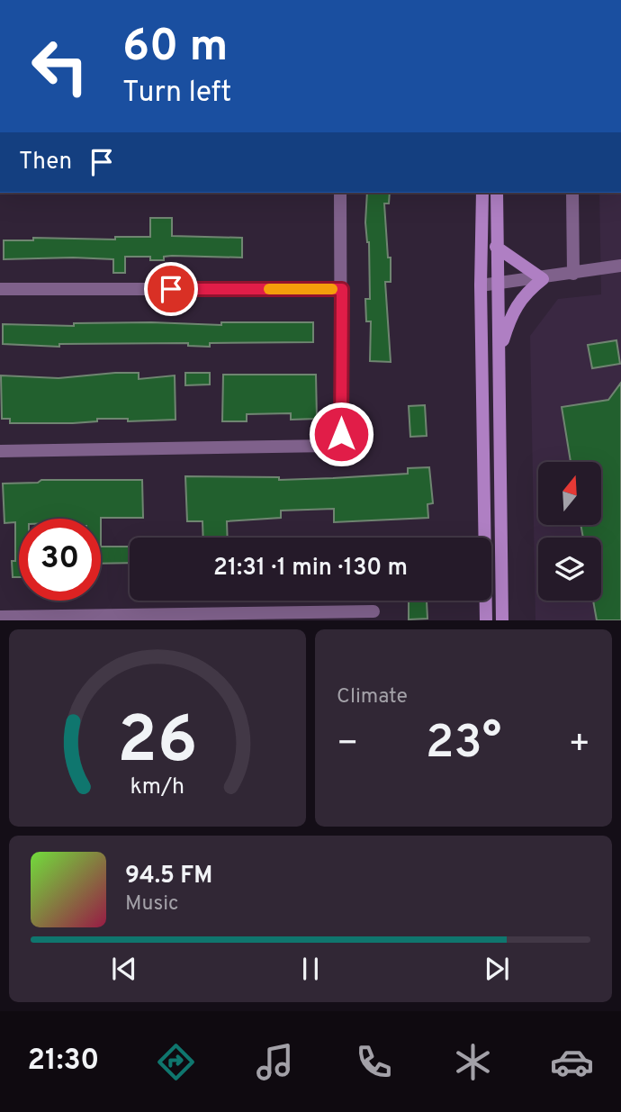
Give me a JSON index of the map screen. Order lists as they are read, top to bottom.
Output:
{
  "north": "top",
  "page": {
    "turn": ["60 m", "Turn left"],
    "then": "Then",
    "limit": "30",
    "trip": "21:31 · 1 min · 130 m",
    "tile": "Climate",
    "heat": ["−", "23°", "+"],
    "song": ["94.5 FM", "Music"],
    "tabs": "21:30",
    "gauge": ["26", "km/h"]
  }
}
